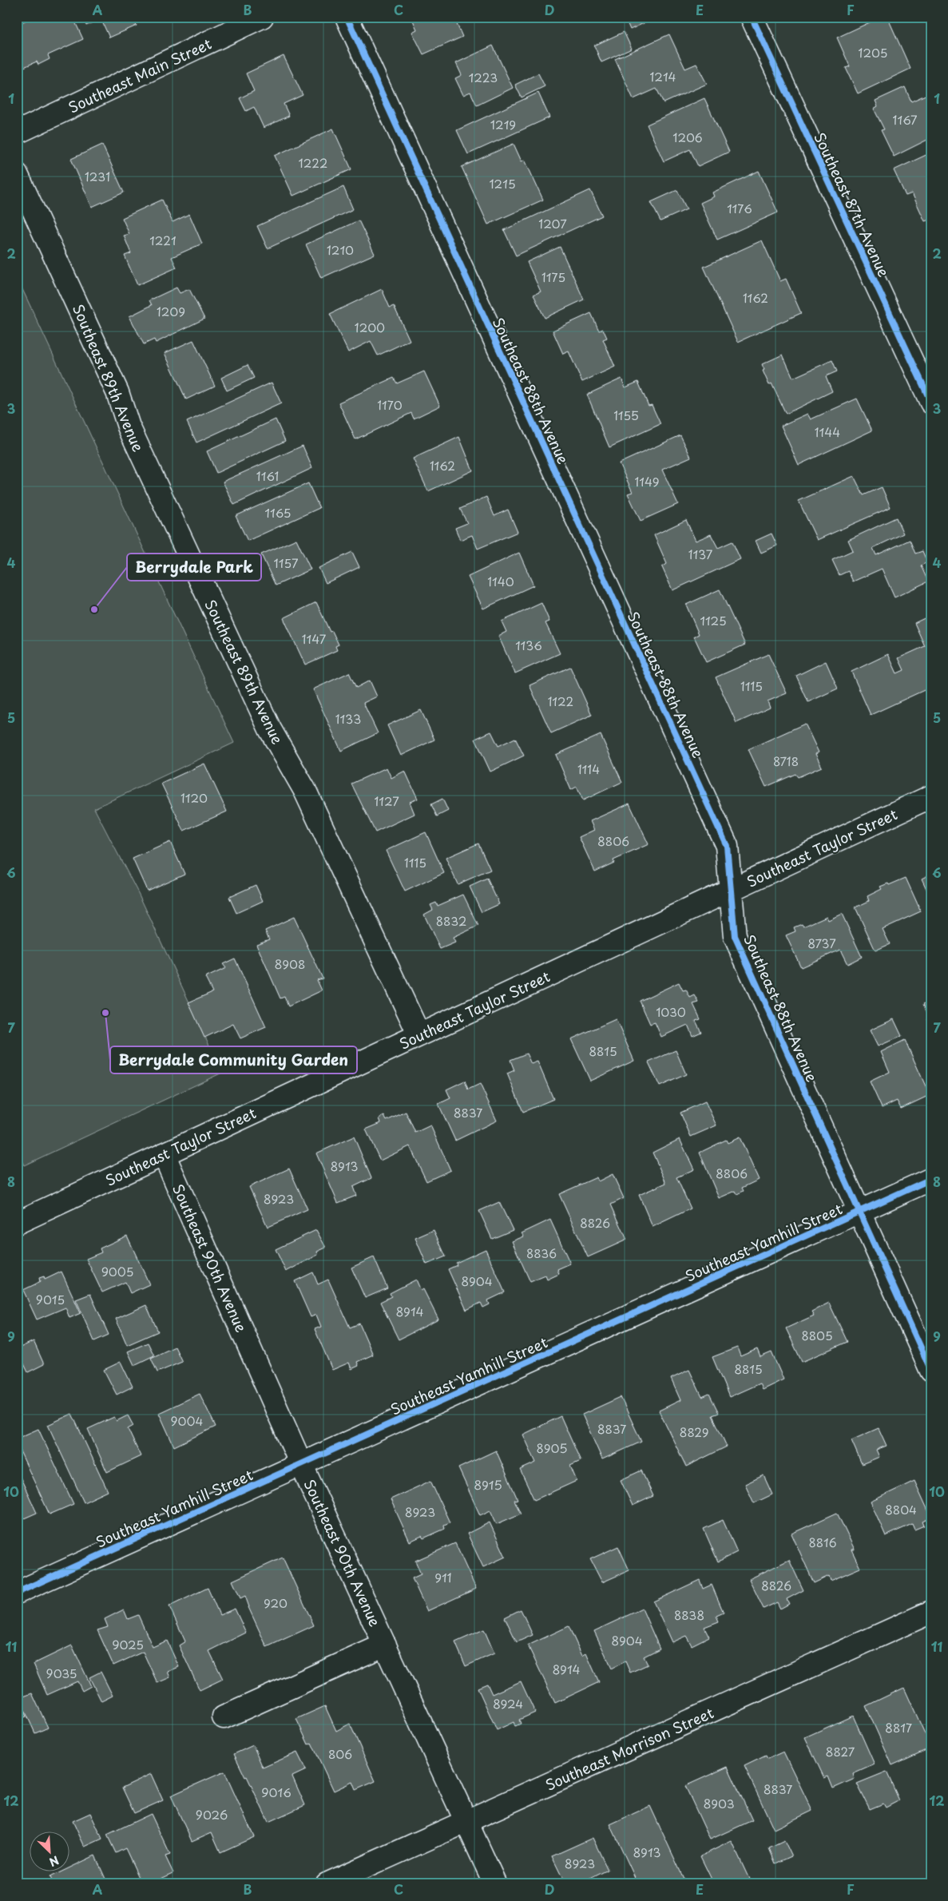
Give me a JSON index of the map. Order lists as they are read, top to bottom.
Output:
{
  "streets": {
    "street": [
      "Southeast Main Street",
      "Southeast 87th Avenue",
      "Southeast 89th Avenue",
      "Southeast 88th Avenue",
      "Southeast Taylor Street",
      "Southeast Yamhill Street",
      "Southeast 90th Avenue",
      "Southeast Morrison Street"
    ]
  },
  "crossings": [
    ["Southeast 89th Avenue", "Southeast Taylor Street"],
    ["Southeast 88th Avenue", "Southeast Taylor Street"],
    ["Southeast 88th Avenue", "Southeast Yamhill Street"],
    ["Southeast Taylor Street", "Southeast 90th Avenue"],
    ["Southeast Yamhill Street", "Southeast 90th Avenue"],
    ["Southeast 90th Avenue", "Southeast Morrison Street"]
  ],
  "places": ["Berrydale Park", "Berrydale Community Garden"],
  "house_numbers": [
    "1205",
    "1214",
    "1223",
    "1167",
    "1219",
    "1206",
    "1222",
    "1231",
    "1215",
    "1176",
    "1207",
    "1221",
    "1210",
    "1175",
    "1162",
    "1209",
    "1200",
    "1170",
    "1155",
    "1144",
    "1162",
    "1161",
    "1149",
    "1165",
    "1137",
    "1157",
    "1140",
    "1125",
    "1147",
    "1136",
    "1115",
    "1122",
    "1133",
    "8718",
    "1114",
    "1120",
    "1127",
    "8806",
    "1115",
    "8832",
    "8737",
    "8908",
    "1030",
    "8815",
    "8837",
    "8913",
    "8806",
    "8923",
    "8826",
    "8836",
    "9005",
    "8904",
    "9015",
    "8914",
    "8805",
    "8815",
    "9004",
    "8837",
    "8829",
    "8905",
    "8915",
    "8804",
    "8923",
    "8816",
    "911",
    "8826",
    "920",
    "8838",
    "8904",
    "9025",
    "8914",
    "9035",
    "8924",
    "8817",
    "8827",
    "806",
    "8837",
    "9016",
    "8903",
    "9026",
    "8913",
    "8923"
  ],
  "north": "bottom right",
  "grid": {
    "columns": [
      "A",
      "B",
      "C",
      "D",
      "E",
      "F"
    ],
    "rows": [
      "1",
      "2",
      "3",
      "4",
      "5",
      "6",
      "7",
      "8",
      "9",
      "10",
      "11",
      "12"
    ]
  }
}
